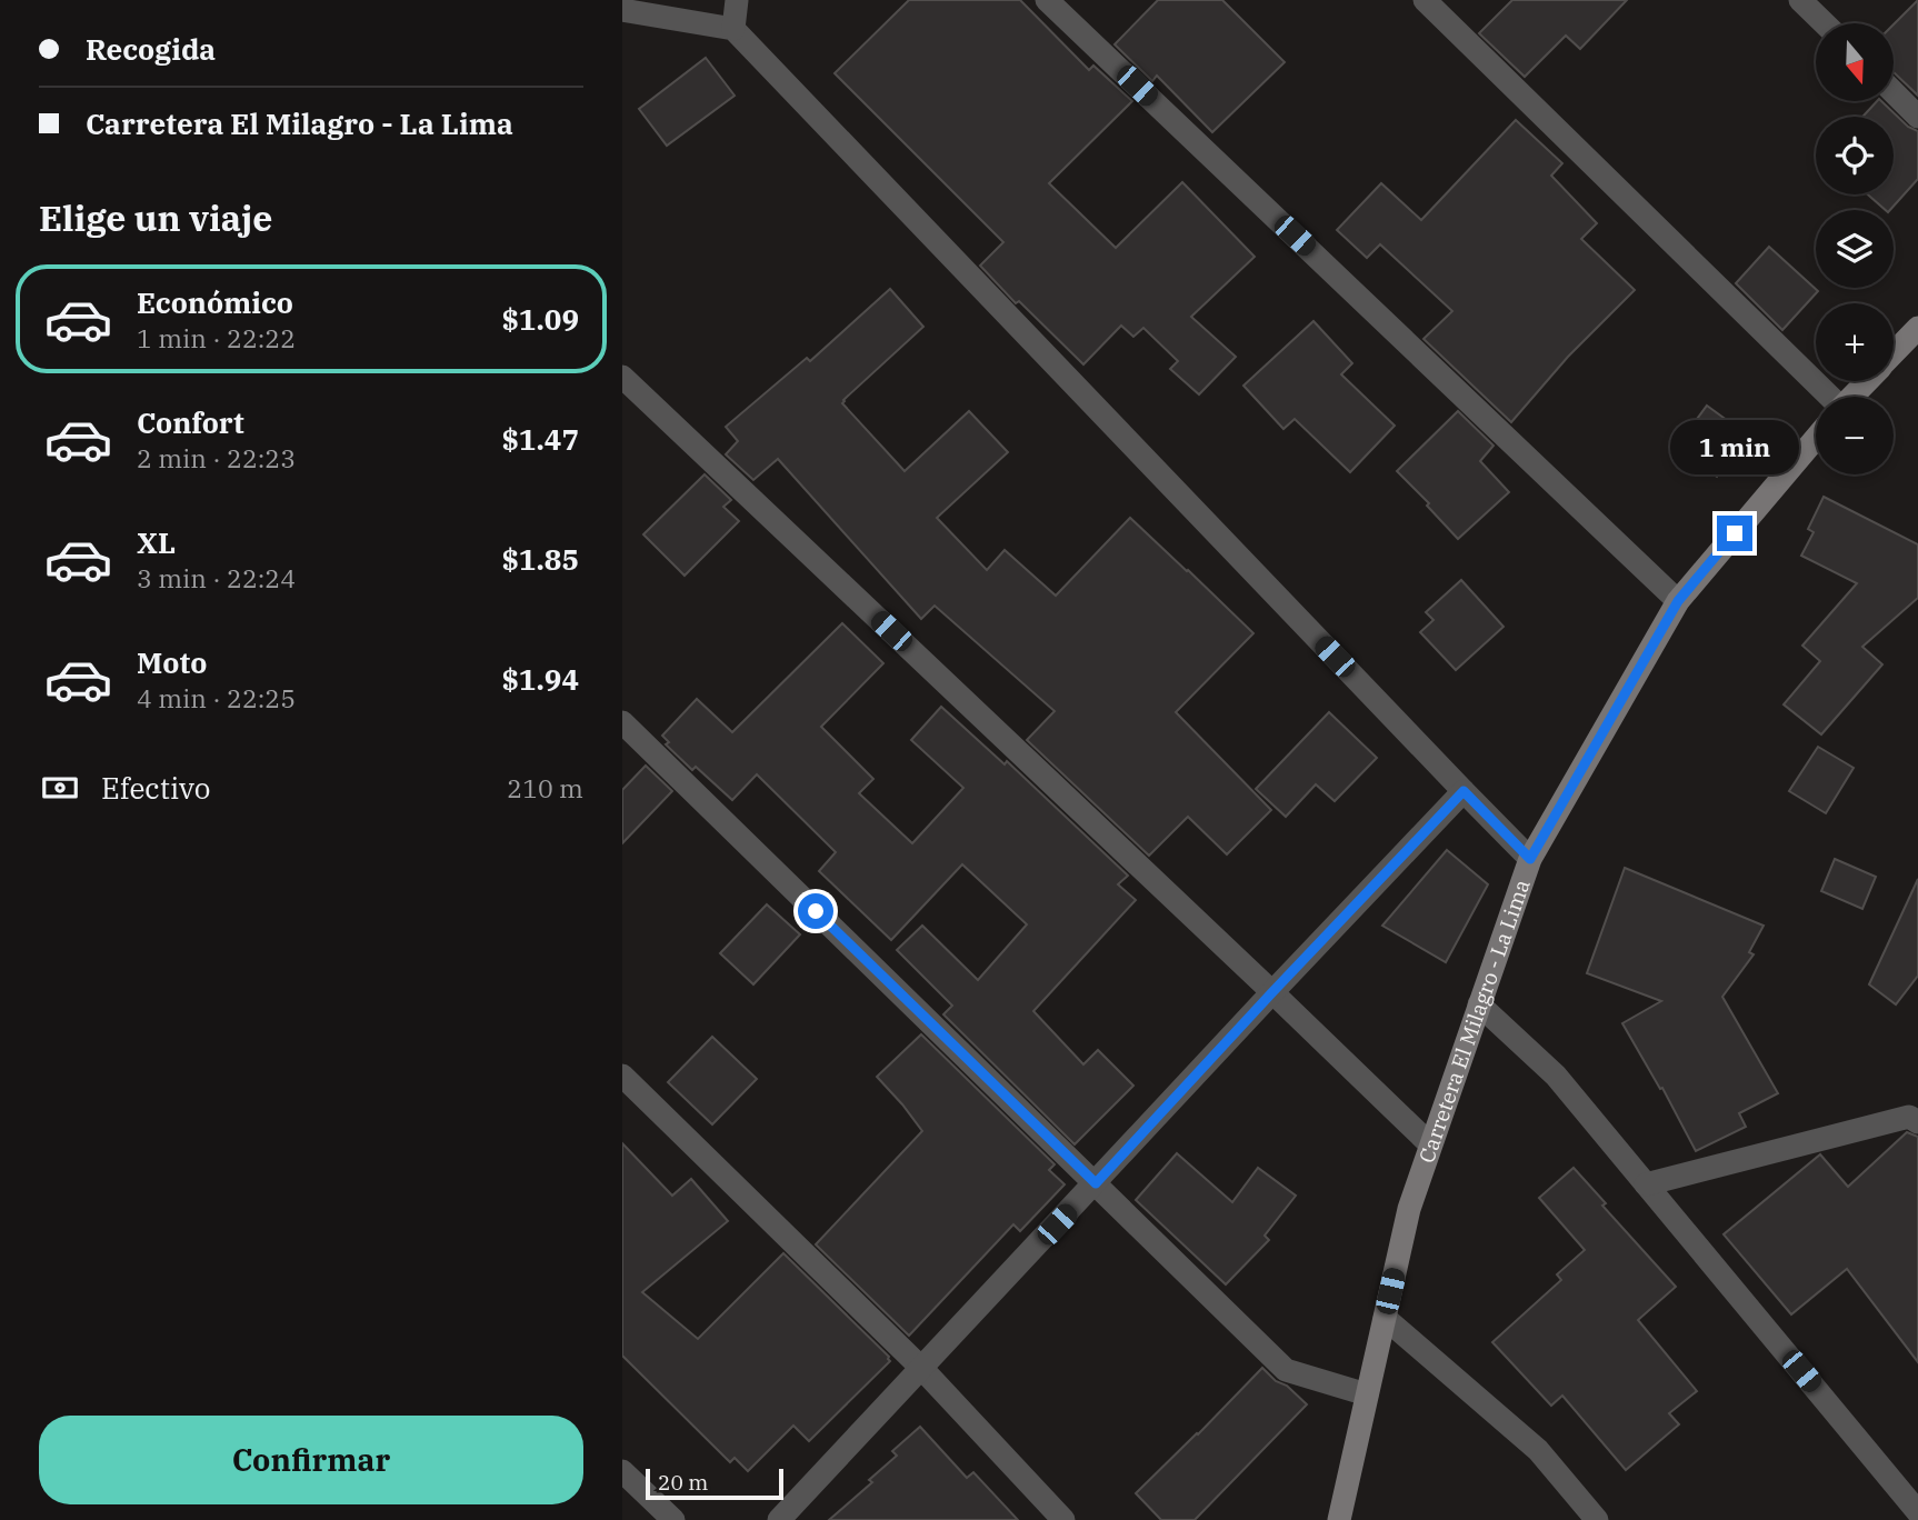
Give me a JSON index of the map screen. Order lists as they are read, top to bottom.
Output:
{
  "streets": {
    "main road": ["Carretera El Milagro - La Lima"]
  },
  "scale_bar": "20 m",
  "north": "bottom",
  "page": {
    "banner": ["Recogida", "Carretera El Milagro - La Lima"],
    "map_buttons": ["+", "−"],
    "heading": "Elige un viaje",
    "list": [
      {
        "name": "Económico",
        "note": "1 min · 22:22",
        "value": "$1.09"
      },
      {
        "name": "Confort",
        "note": "2 min · 22:23",
        "value": "$1.47"
      },
      {
        "name": "XL",
        "note": "3 min · 22:24",
        "value": "$1.85"
      },
      {
        "name": "Moto",
        "note": "4 min · 22:25",
        "value": "$1.94"
      }
    ],
    "bubble": "1 min",
    "pay": ["Efectivo", "210 m"],
    "buttons": "Confirmar",
    "scale": "20 m"
  }
}
